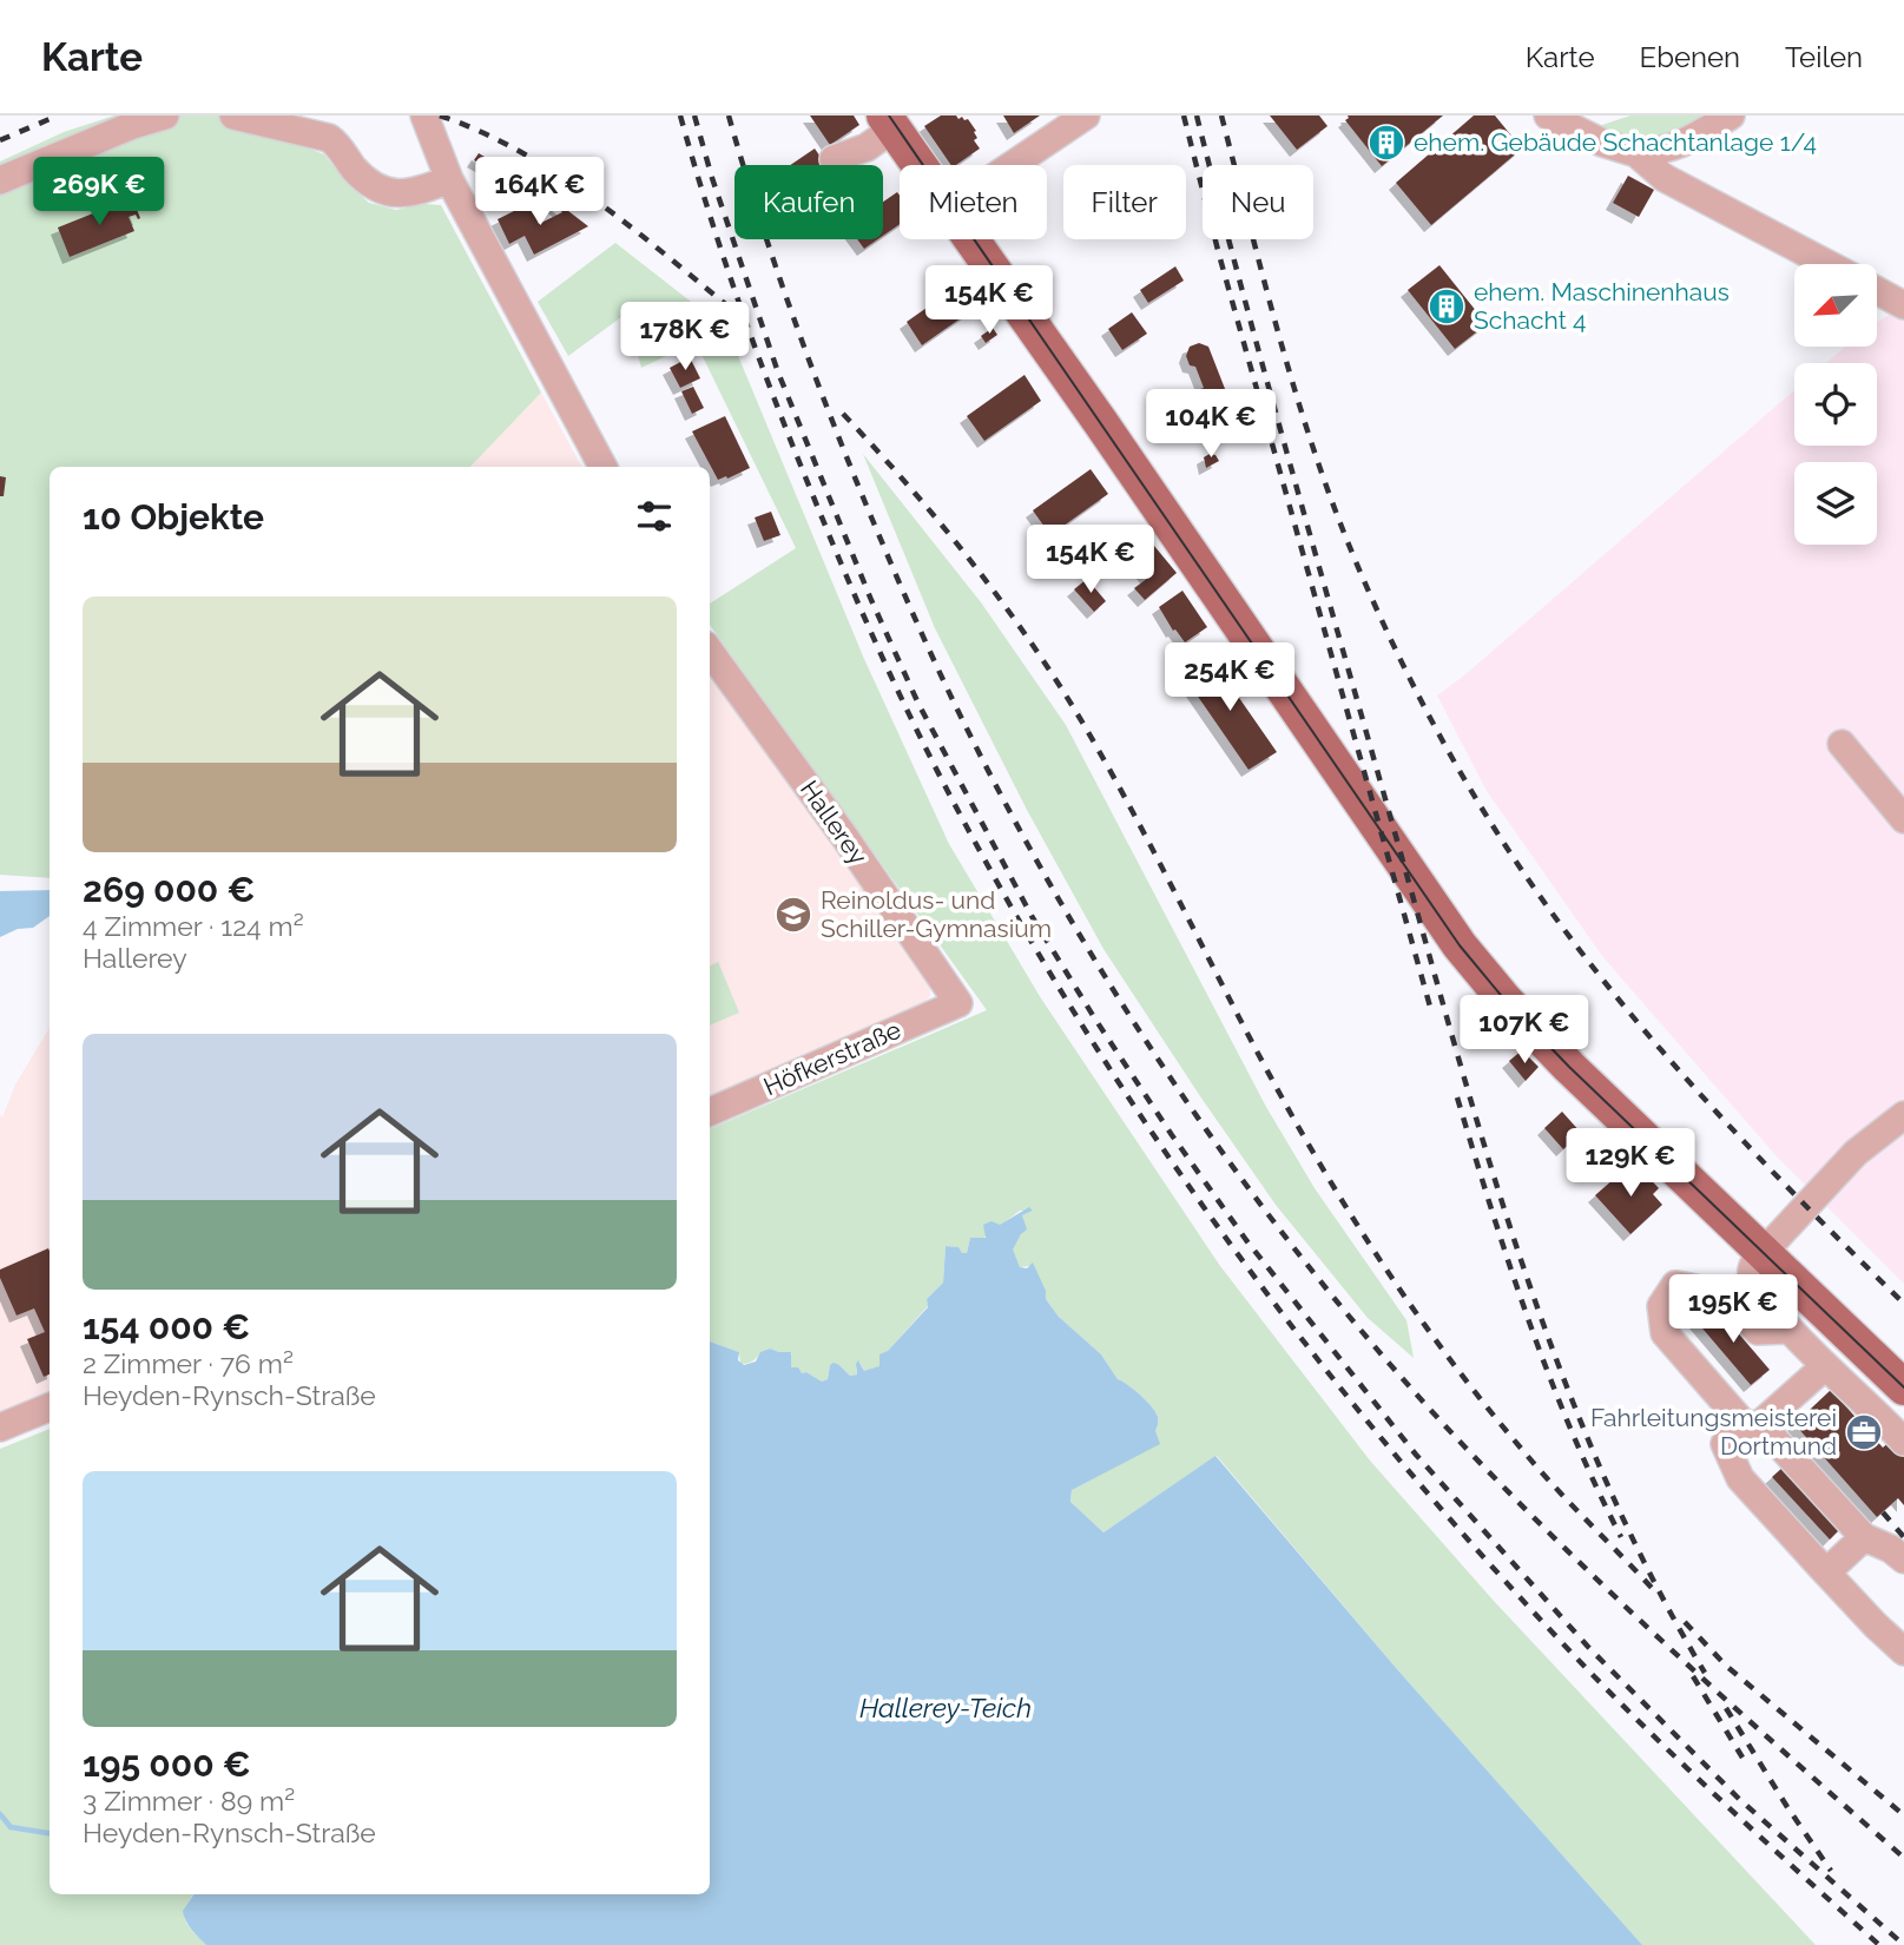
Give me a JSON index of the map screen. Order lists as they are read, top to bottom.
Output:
{
  "streets": {
    "street": ["Hallerey", "Höfkerstraße"]
  },
  "crossings": [
    ["Hallerey", "Höfkerstraße"]
  ],
  "water": ["Hallerey-Teich"],
  "places": {
    "building": ["ehem. Gebäude Schachtanlage 1/4", "ehem. Maschinenhaus Schacht 4"],
    "school or university": ["Reinoldus- und Schiller-Gymnasium"],
    "office": ["Fahrleitungsmeisterei Dortmund"]
  },
  "north": "bottom left",
  "page": {
    "header": "Karte",
    "nav": ["Karte", "Ebenen", "Teilen"],
    "price": [
      "269K €",
      "164K €",
      "154K €",
      "178K €",
      "104K €",
      "154K €",
      "254K €",
      "107K €",
      "129K €",
      "195K €"
    ],
    "chip": [
      "Kaufen",
      "Mieten",
      "Filter",
      "Neu"
    ],
    "heading": "10 Objekte",
    "list": [
      {
        "name": "269 000 €",
        "note": "4 Zimmer · 124 m² · Hallerey"
      },
      {
        "name": "154 000 €",
        "note": "2 Zimmer · 76 m² · Heyden-Rynsch-Straße"
      },
      {
        "name": "195 000 €",
        "note": "3 Zimmer · 89 m² · Heyden-Rynsch-Straße"
      }
    ]
  }
}
